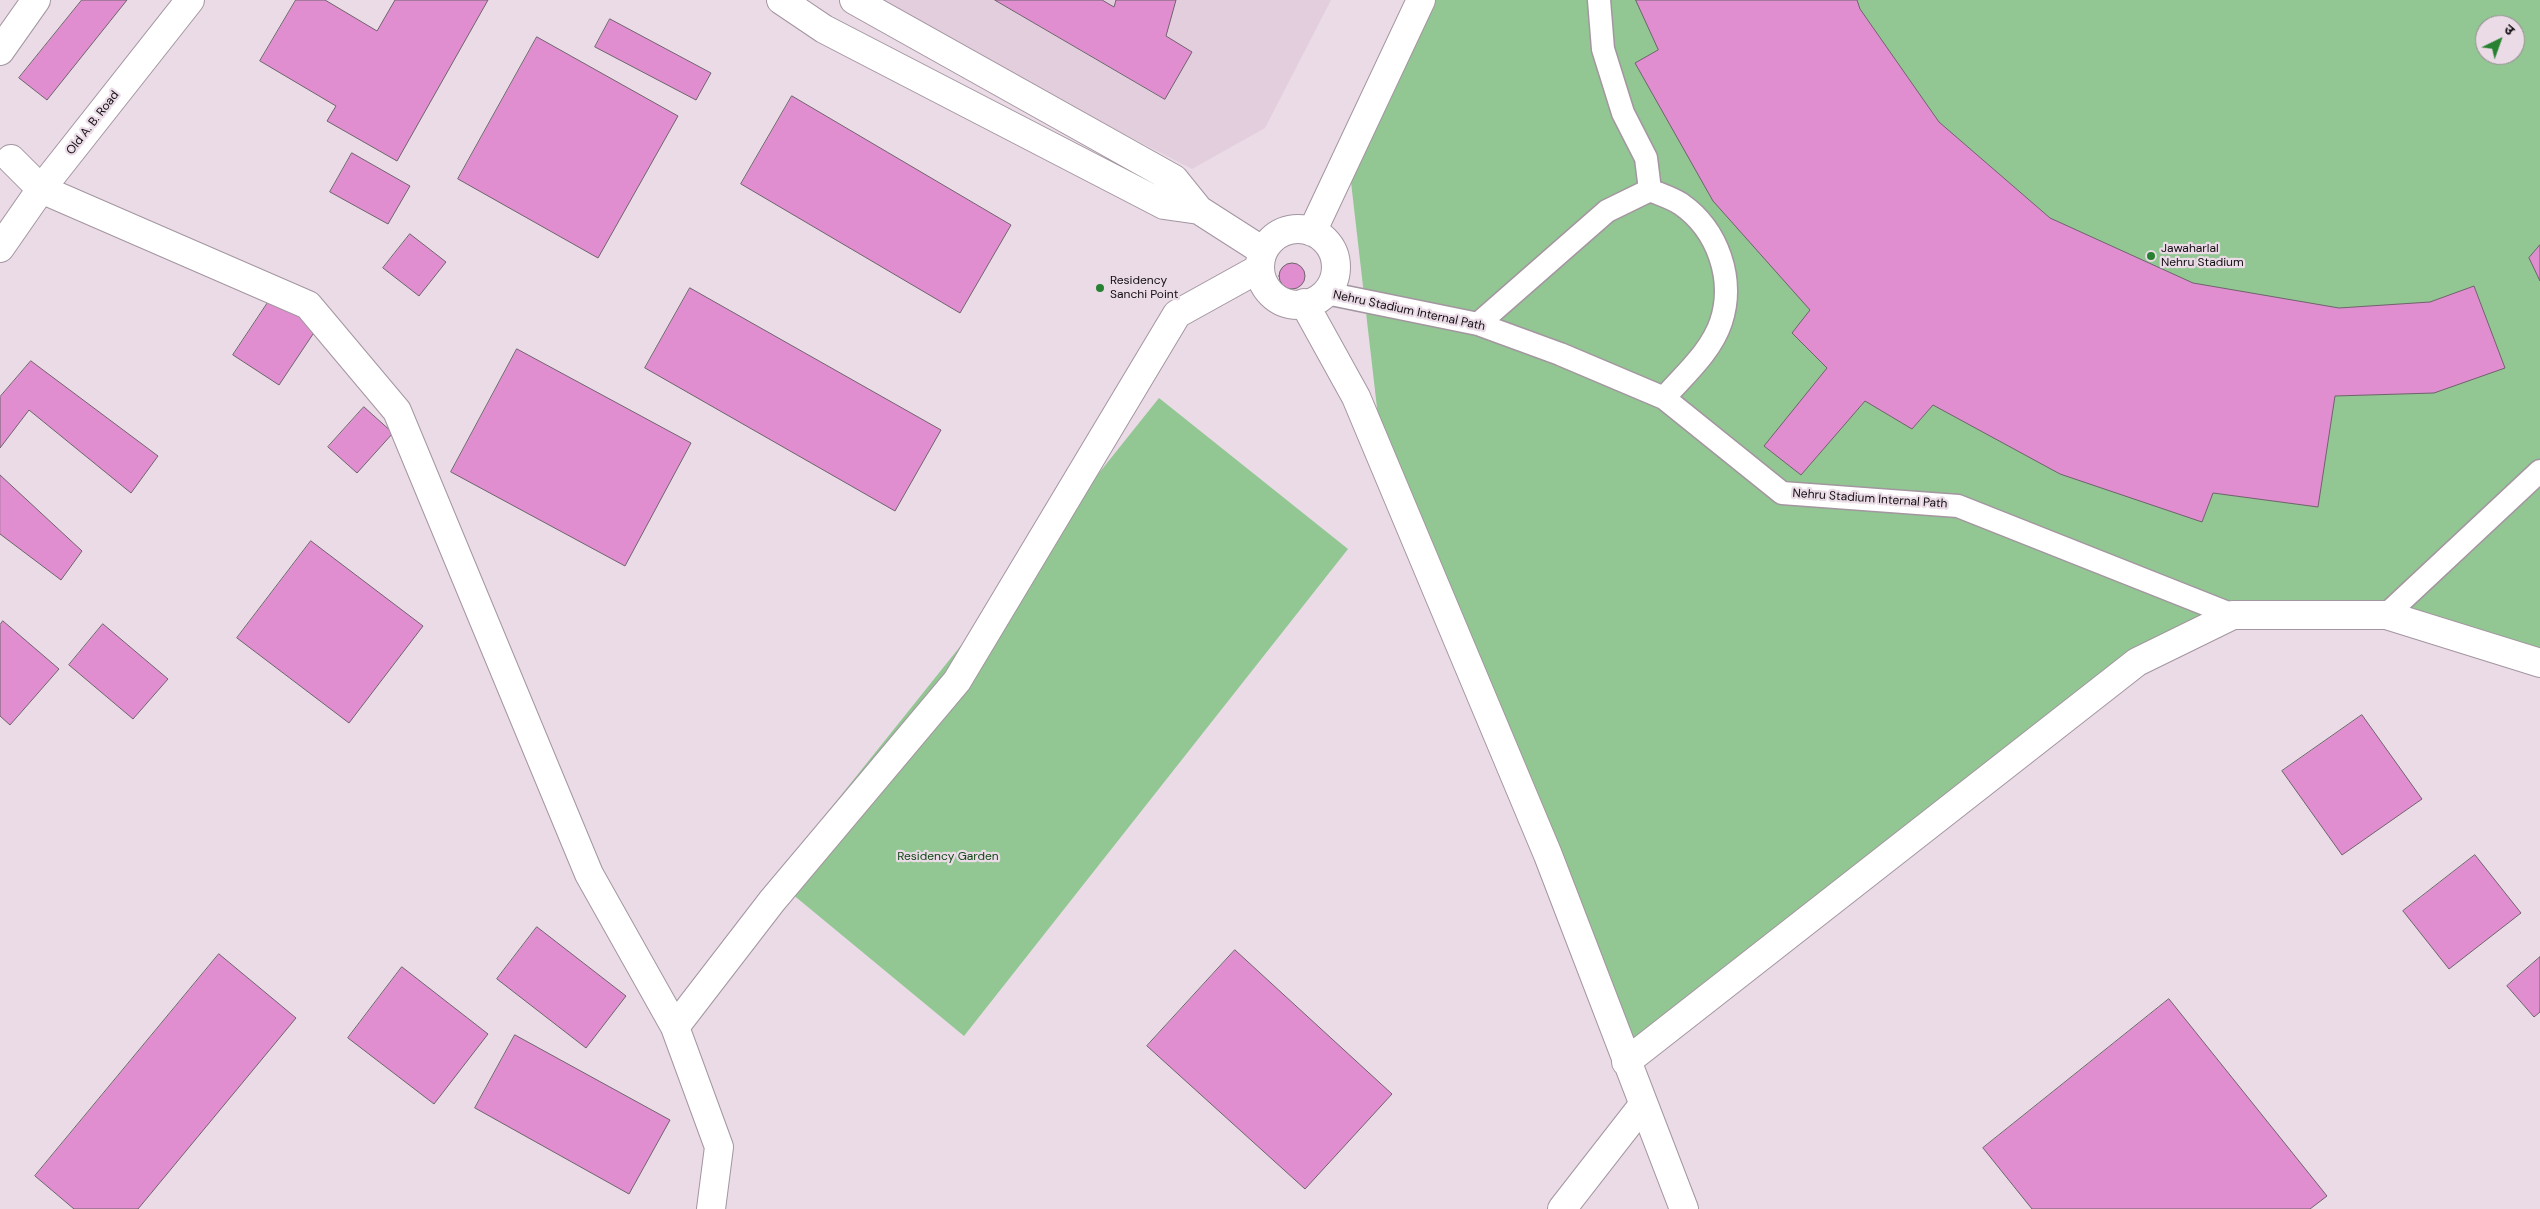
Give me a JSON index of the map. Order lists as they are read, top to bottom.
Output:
{
  "streets": {
    "street": ["Old A. B. Road"],
    "lane": ["Nehru Stadium Internal Path"]
  },
  "parks": ["Residency Garden"],
  "places": ["Jawaharlal Nehru Stadium", "Residency Sanchi Point"],
  "north": "top right"
}
